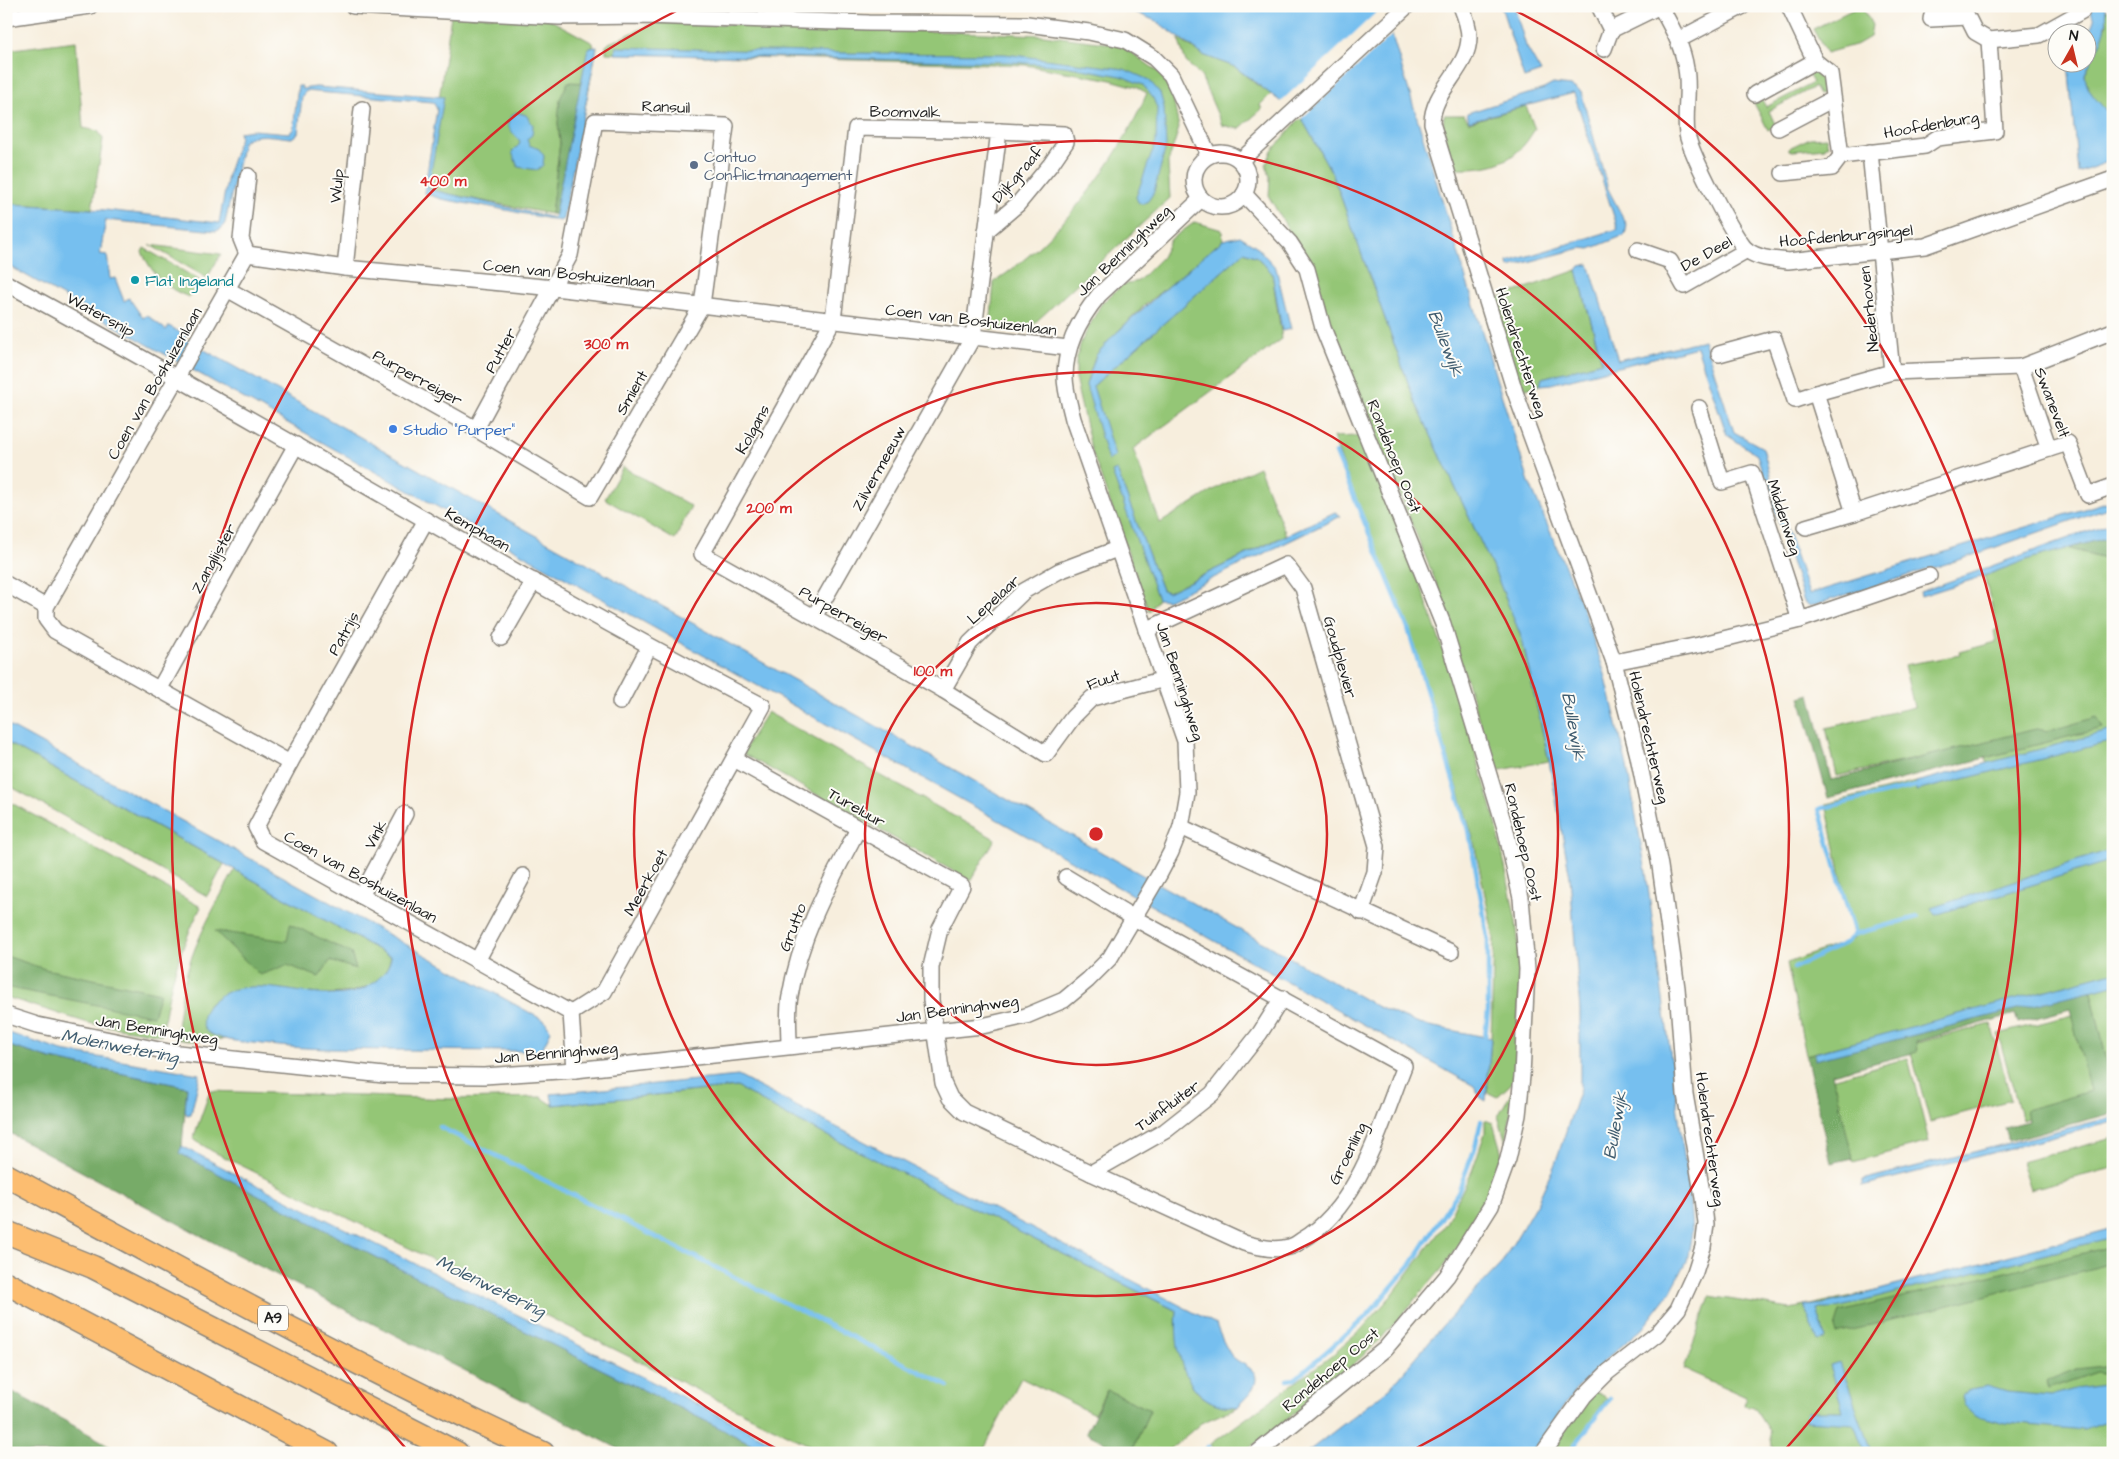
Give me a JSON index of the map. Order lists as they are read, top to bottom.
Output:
{
  "streets": {
    "highway": ["A9"],
    "street": [
      "Ransuil",
      "Boomvalk",
      "Hoofdenburg",
      "Dijkgraaf",
      "Wulp",
      "Hoofdenburgsingel",
      "Jan Benninghweg",
      "De Deel",
      "Coen van Boshuizenlaan",
      "Nederhoven",
      "Watersnip",
      "Putter",
      "Holendrechterweg",
      "Purperreiger",
      "Smient",
      "Swanevelt",
      "Kolgans",
      "Rondehoep Oost",
      "Zilvermeeuw",
      "Middenweg",
      "Kemphaan",
      "Zanglijster",
      "Lepelaar",
      "Patrijs",
      "Goudplevier",
      "Fuut",
      "Tureluur",
      "Vink",
      "Meerkoet",
      "Grutto",
      "Tuinfluiter",
      "Groenling"
    ]
  },
  "crossings": [
    ["Ransuil", "Coen van Boshuizenlaan"],
    ["Ransuil", "Putter"],
    ["Ransuil", "Smient"],
    ["Boomvalk", "Dijkgraaf"],
    ["Boomvalk", "Coen van Boshuizenlaan"],
    ["Boomvalk", "Kolgans"],
    ["Hoofdenburg", "Nederhoven"],
    ["Wulp", "Coen van Boshuizenlaan"],
    ["Hoofdenburgsingel", "De Deel"],
    ["Hoofdenburgsingel", "Nederhoven"],
    ["Jan Benninghweg", "Coen van Boshuizenlaan"],
    ["Jan Benninghweg", "Rondehoep Oost"],
    ["Jan Benninghweg", "Lepelaar"],
    ["Jan Benninghweg", "Goudplevier"],
    ["Jan Benninghweg", "Fuut"],
    ["Jan Benninghweg", "Grutto"],
    ["Jan Benninghweg", "Groenling"],
    ["Coen van Boshuizenlaan", "Watersnip"],
    ["Coen van Boshuizenlaan", "Putter"],
    ["Coen van Boshuizenlaan", "Purperreiger"],
    ["Coen van Boshuizenlaan", "Smient"],
    ["Coen van Boshuizenlaan", "Kolgans"],
    ["Coen van Boshuizenlaan", "Zilvermeeuw"],
    ["Coen van Boshuizenlaan", "Kemphaan"],
    ["Coen van Boshuizenlaan", "Patrijs"],
    ["Coen van Boshuizenlaan", "Vink"],
    ["Coen van Boshuizenlaan", "Meerkoet"],
    ["Nederhoven", "Swanevelt"],
    ["Watersnip", "Kemphaan"],
    ["Putter", "Purperreiger"],
    ["Purperreiger", "Smient"],
    ["Purperreiger", "Kolgans"],
    ["Purperreiger", "Zilvermeeuw"],
    ["Purperreiger", "Lepelaar"],
    ["Purperreiger", "Fuut"],
    ["Kemphaan", "Zanglijster"],
    ["Kemphaan", "Patrijs"],
    ["Kemphaan", "Meerkoet"],
    ["Tureluur", "Meerkoet"],
    ["Tureluur", "Grutto"],
    ["Tureluur", "Groenling"],
    ["Tuinfluiter", "Groenling"]
  ],
  "water": ["Bullewijk", "Molenwetering"],
  "places": ["Contuo Conflictmanagement", "Flat Ingeland", "Studio \"Purper\""],
  "north": "top",
  "rings": [
    "400 m",
    "300 m",
    "200 m",
    "100 m"
  ]
}
